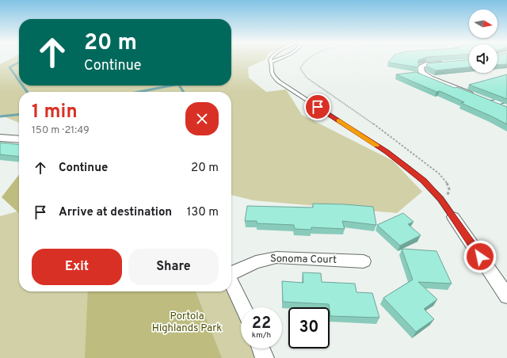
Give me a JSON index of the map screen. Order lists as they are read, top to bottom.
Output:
{
  "streets": {
    "street": ["Sonoma Court"]
  },
  "parks": ["Portola Highlands Park"],
  "north": "right",
  "page": {
    "turn": ["20 m", "Continue"],
    "heading": ["1 min", "150 m · 21:49"],
    "list": [
      {
        "name": "Continue",
        "value": "20 m"
      },
      {
        "name": "Arrive at destination",
        "value": "130 m"
      }
    ],
    "buttons": ["Exit", "Share"],
    "speed": "22 km/h",
    "limit": "30"
  }
}
